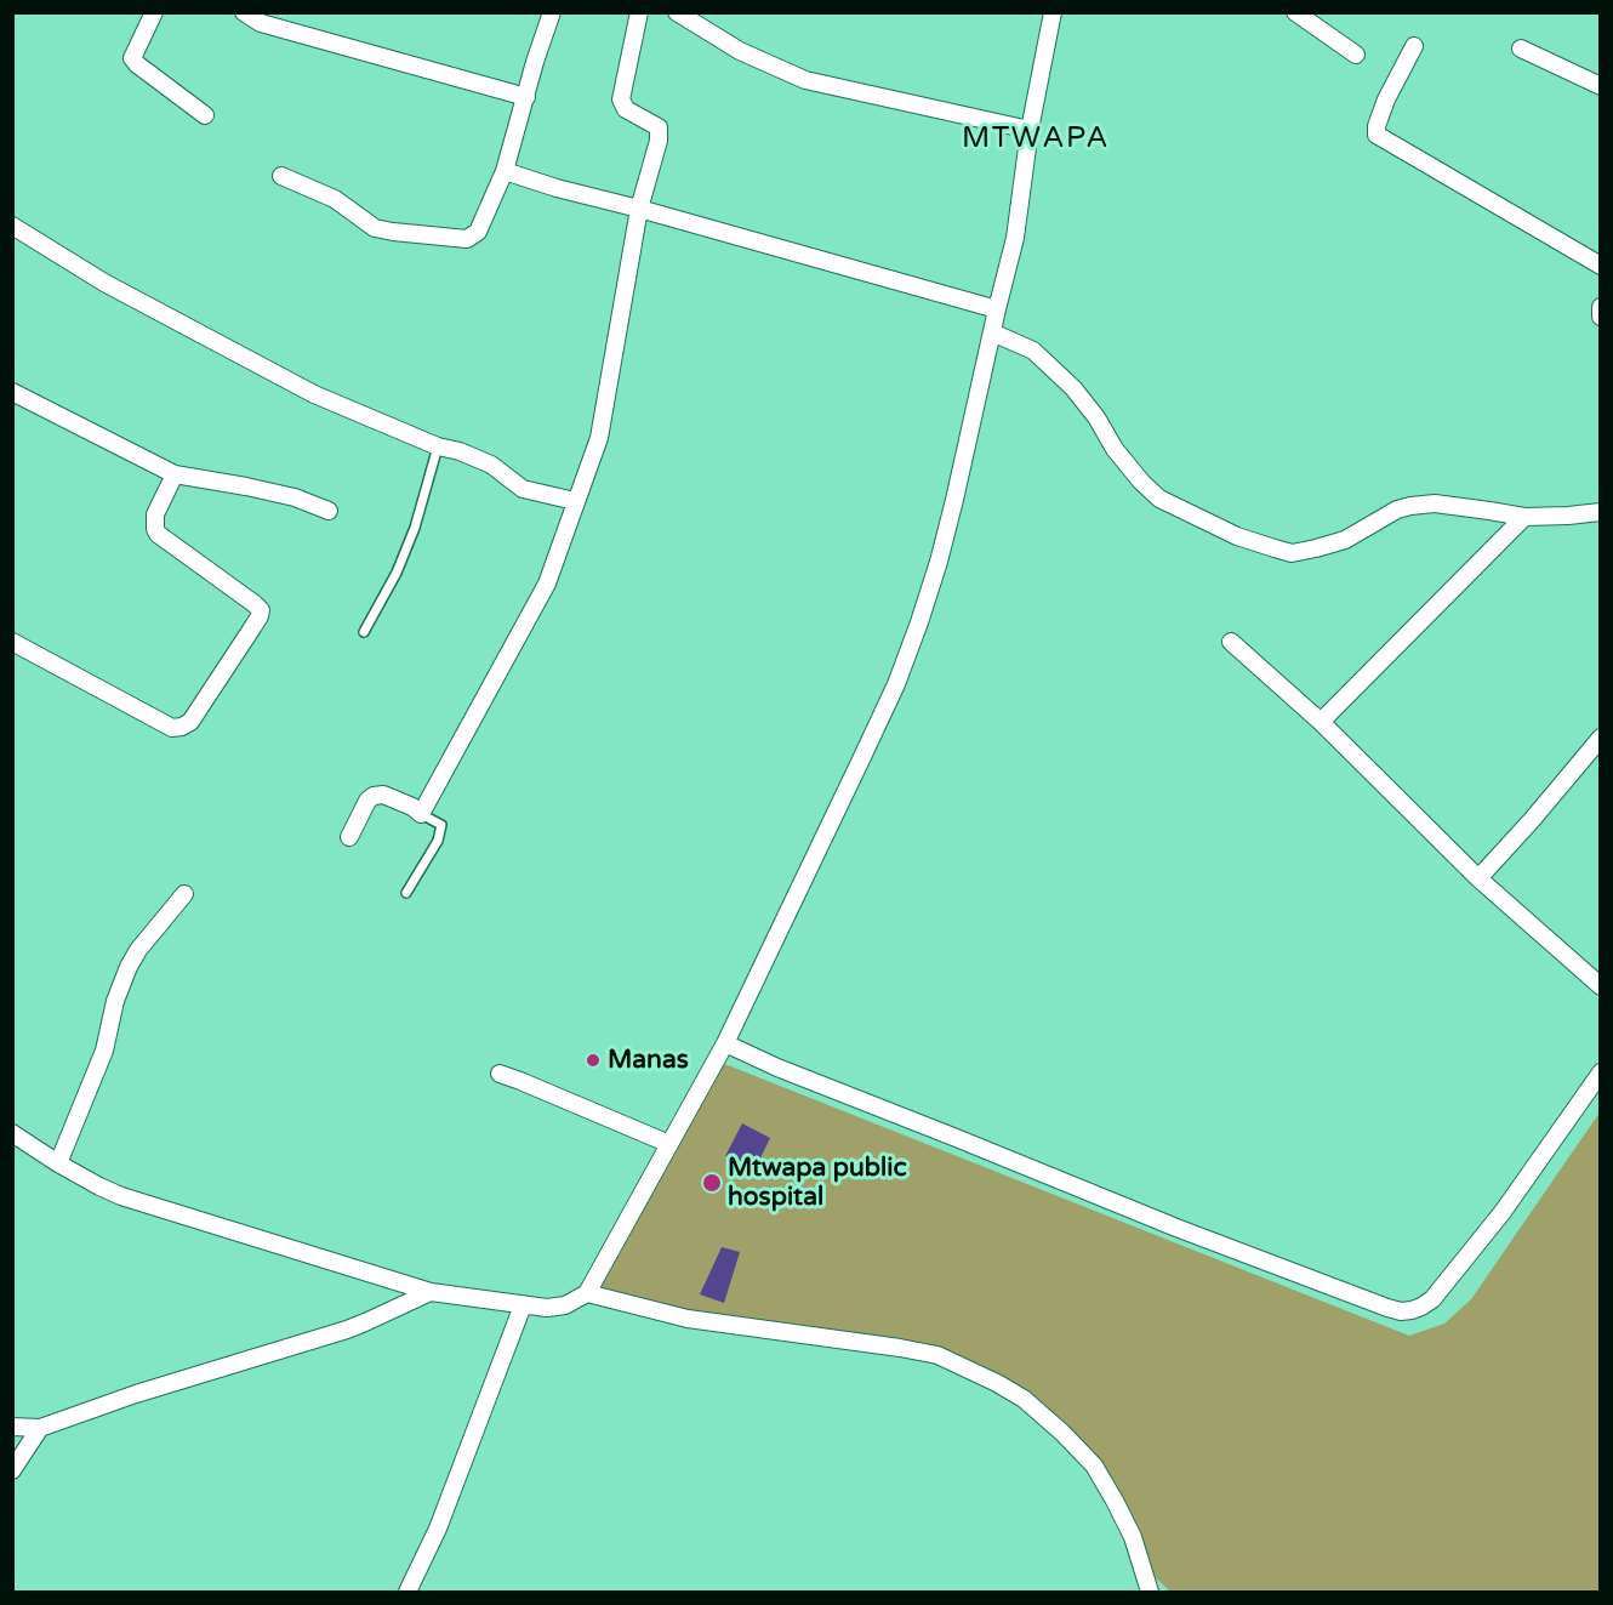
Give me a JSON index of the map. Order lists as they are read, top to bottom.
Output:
{
  "districts": ["MTWAPA"],
  "places": ["Manas", "Mtwapa public hospital"]
}
